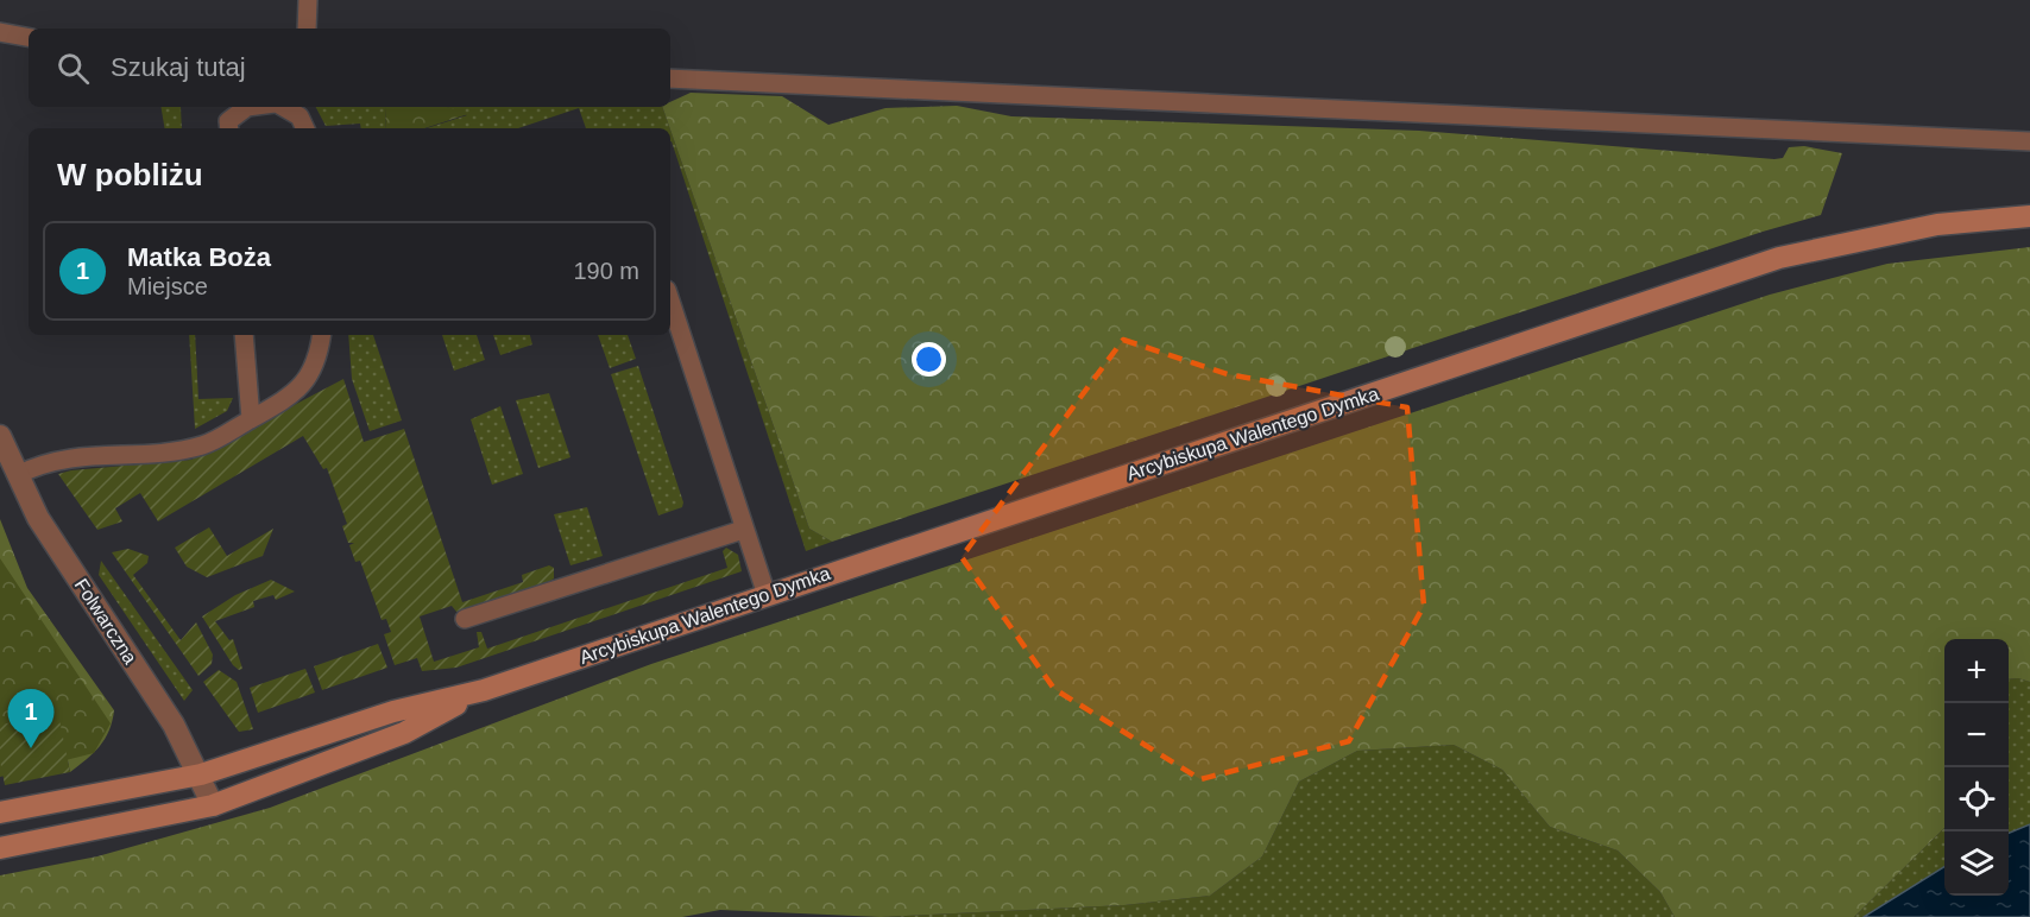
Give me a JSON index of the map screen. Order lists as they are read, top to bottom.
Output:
{
  "streets": {
    "street": ["Arcybiskupa Walentego Dymka", "Folwarczna"]
  },
  "crossings": [
    ["Arcybiskupa Walentego Dymka", "Folwarczna"]
  ],
  "page": {
    "search": "Szukaj tutaj",
    "heading": "W pobliżu",
    "list": [
      {
        "mark": "1",
        "name": "Matka Boża",
        "note": "Miejsce",
        "value": "190 m"
      }
    ],
    "map_buttons": ["+", "−"],
    "pins": "1"
  }
}
